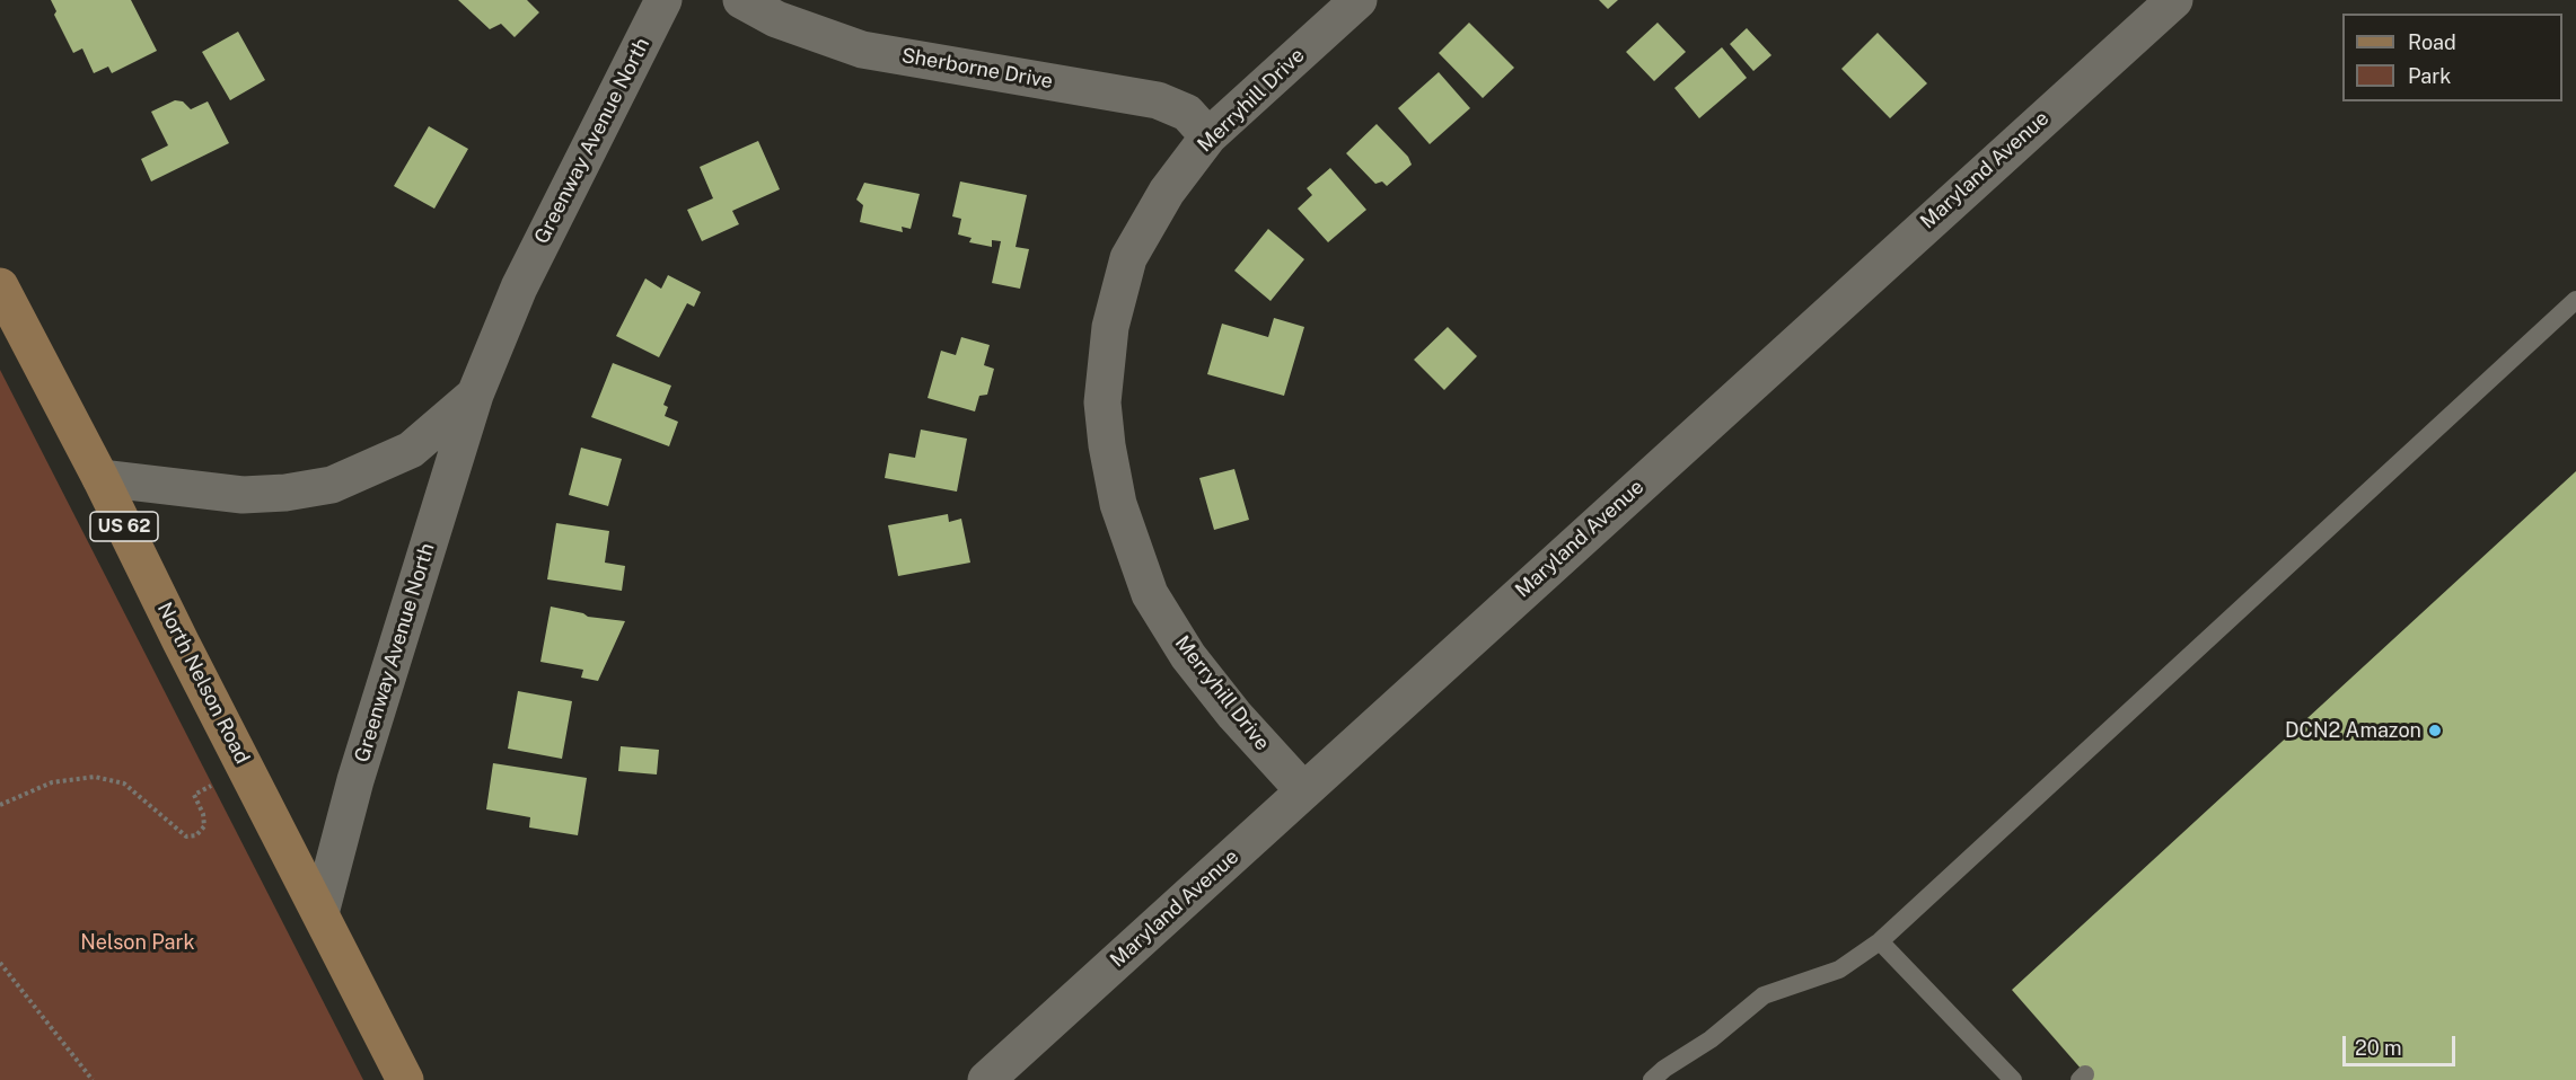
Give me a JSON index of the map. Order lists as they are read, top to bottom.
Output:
{
  "streets": {
    "main road": ["US 62", "North Nelson Road"],
    "street": [
      "Sherborne Drive",
      "Merryhill Drive",
      "Greenway Avenue North",
      "Maryland Avenue"
    ]
  },
  "crossings": [
    ["Sherborne Drive", "Merryhill Drive"],
    ["Merryhill Drive", "Maryland Avenue"],
    ["Greenway Avenue North", "North Nelson Road"]
  ],
  "parks": ["Nelson Park"],
  "places": ["DCN2 Amazon"],
  "legend": ["Road", "Park"],
  "scale_bar": "20 m"
}
